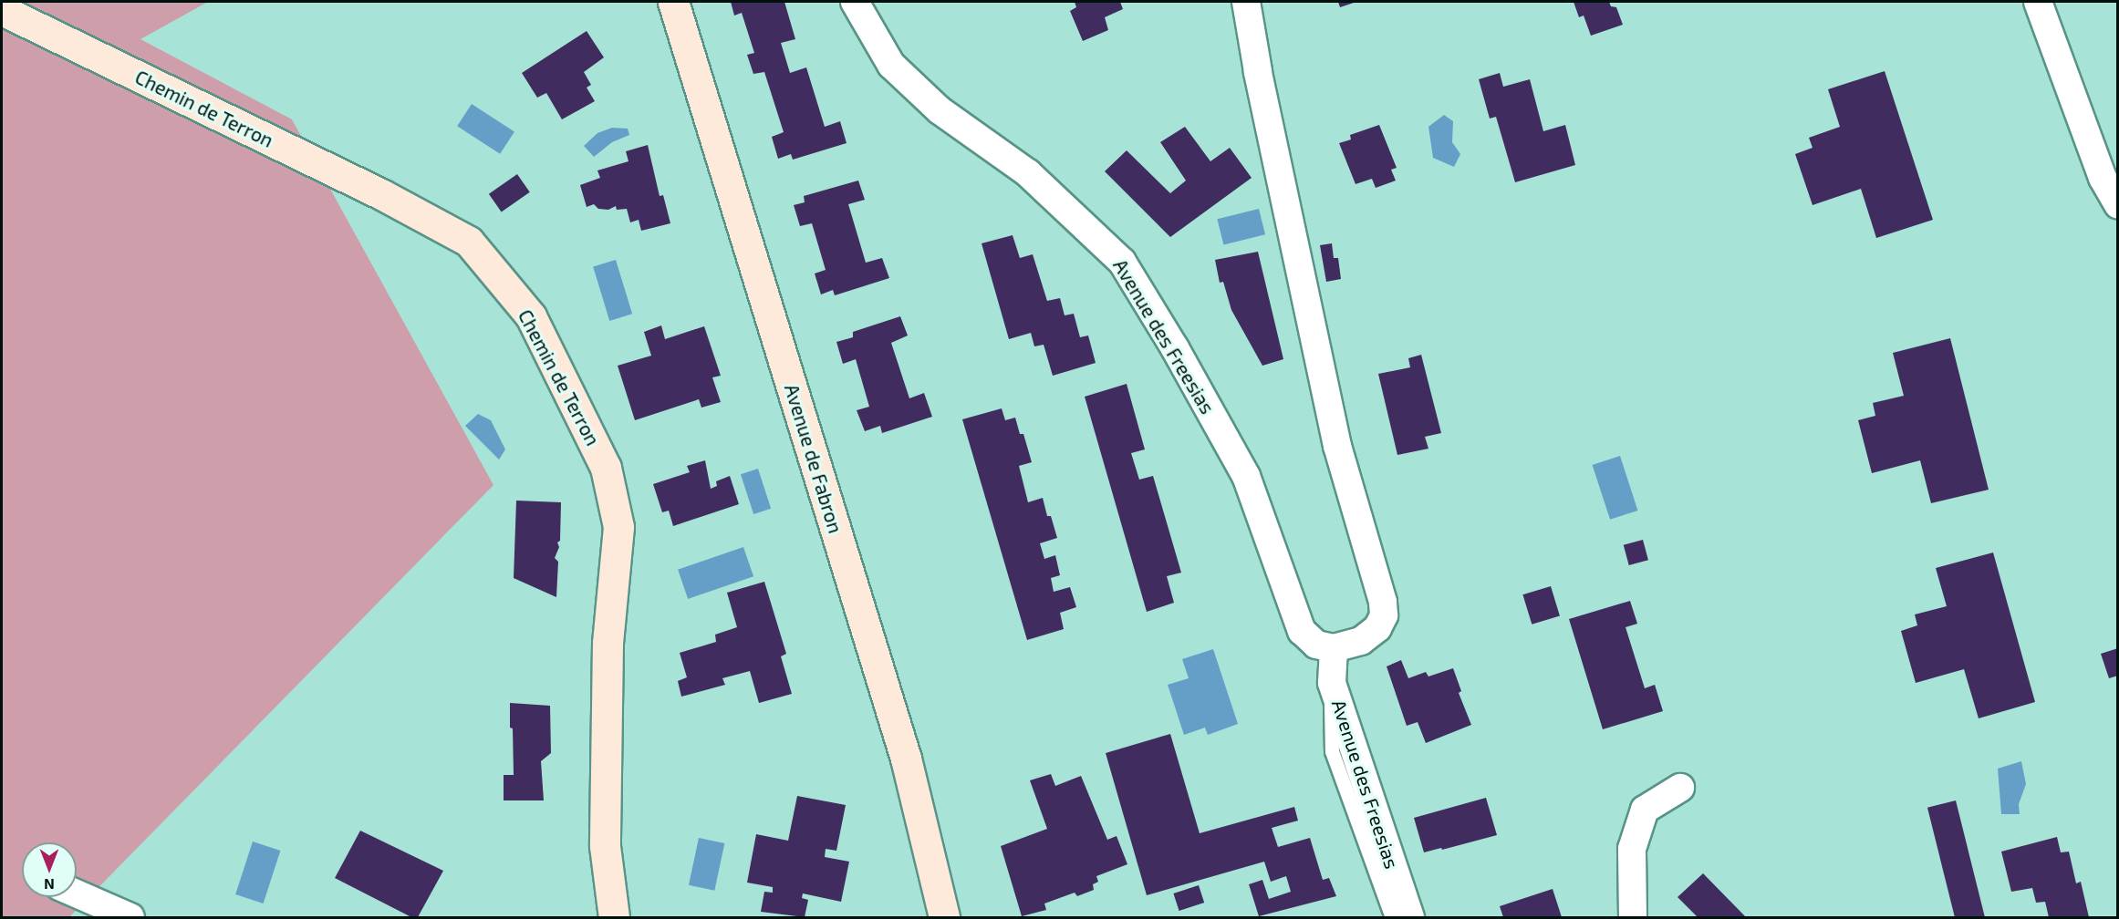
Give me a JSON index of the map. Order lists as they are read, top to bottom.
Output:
{
  "streets": {
    "street": ["Chemin de Terron", "Avenue des Freesias", "Avenue de Fabron"]
  },
  "north": "bottom"
}
